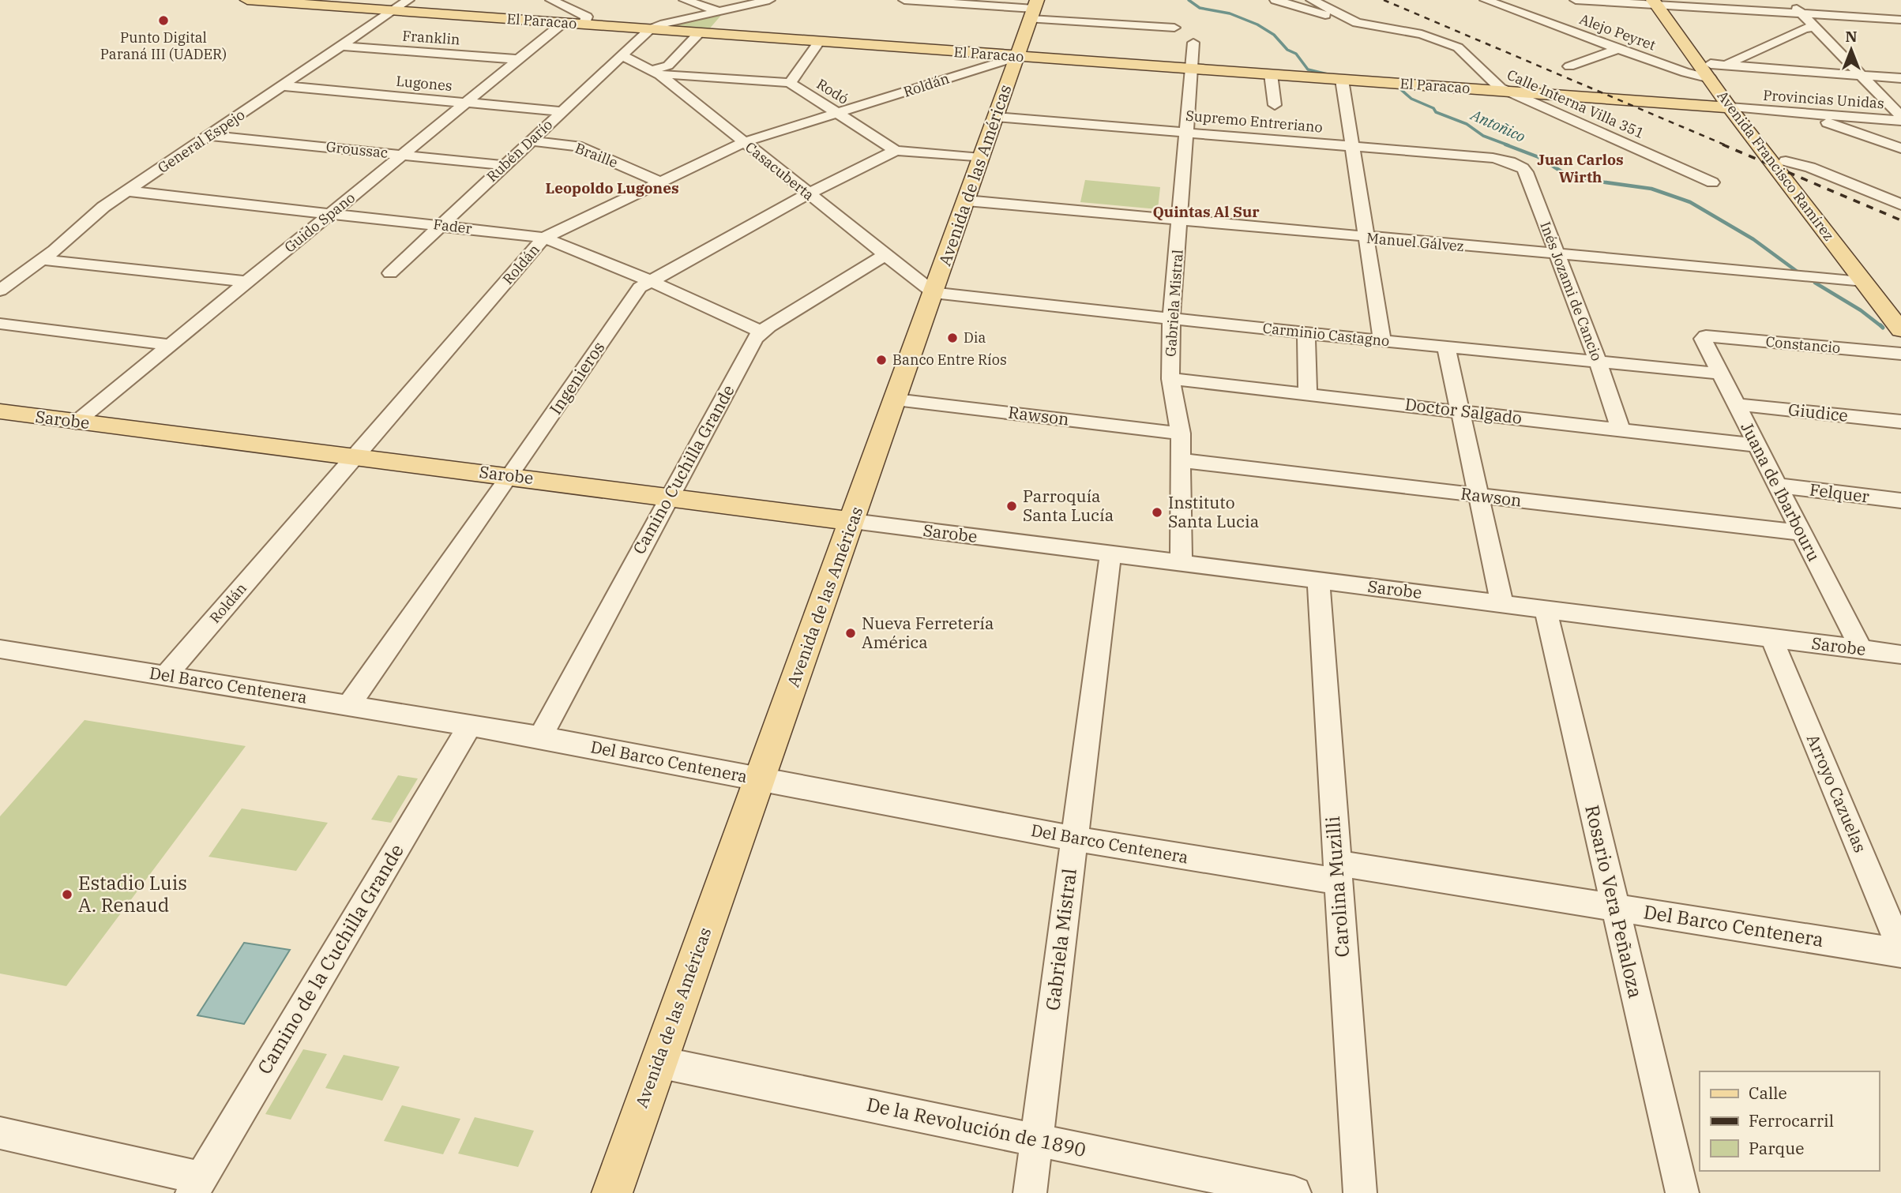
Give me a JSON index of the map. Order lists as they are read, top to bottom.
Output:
{
  "streets": {
    "main road": [
      "El Paracao",
      "Avenida Francisco Ramírez",
      "Avenida de las Américas",
      "Sarobe"
    ],
    "street": [
      "Alejo Peyret",
      "Franklin",
      "Lugones",
      "Roldán",
      "Rodó",
      "Provincias Unidas",
      "Calle Interna Villa 351",
      "Supremo Entreriano",
      "General Espejo",
      "Groussac",
      "Rubén Darío",
      "Braille",
      "Casacuberta",
      "Guido Spano",
      "Fader",
      "Manuel Gálvez",
      "Inés Jozami de Cancio",
      "Gabriela Mistral",
      "Carminio Castagno",
      "Constancio",
      "Ingenieros",
      "Doctor Salgado",
      "Giudice",
      "Rawson",
      "Camino Cuchilla Grande",
      "Juana de Ibarbouru",
      "Felquer",
      "Del Barco Centenera",
      "Arroyo Cazuelas",
      "Carolina Muzilli",
      "Rosario Vera Peñaloza",
      "Camino de la Cuchilla Grande",
      "De la Revolución de 1890"
    ]
  },
  "crossings": [
    ["El Paracao", "Roldán"],
    ["El Paracao", "Provincias Unidas"],
    ["El Paracao", "Calle Interna Villa 351"],
    ["El Paracao", "General Espejo"],
    ["El Paracao", "Rubén Darío"],
    ["El Paracao", "Avenida Francisco Ramírez"],
    ["El Paracao", "Avenida de las Américas"],
    ["El Paracao", "Guido Spano"],
    ["El Paracao", "Gabriela Mistral"],
    ["Alejo Peyret", "Avenida Francisco Ramírez"],
    ["Franklin", "General Espejo"],
    ["Franklin", "Guido Spano"],
    ["Lugones", "General Espejo"],
    ["Lugones", "Rubén Darío"],
    ["Lugones", "Guido Spano"],
    ["Roldán", "Rodó"],
    ["Roldán", "Braille"],
    ["Roldán", "Casacuberta"],
    ["Roldán", "Avenida de las Américas"],
    ["Roldán", "Fader"],
    ["Roldán", "Sarobe"],
    ["Roldán", "Del Barco Centenera"],
    ["Rodó", "Casacuberta"],
    ["Rodó", "Avenida de las Américas"],
    ["Rodó", "Ingenieros"],
    ["Provincias Unidas", "Avenida Francisco Ramírez"],
    ["Supremo Entreriano", "Avenida de las Américas"],
    ["Supremo Entreriano", "Inés Jozami de Cancio"],
    ["Supremo Entreriano", "Gabriela Mistral"],
    ["General Espejo", "Groussac"],
    ["General Espejo", "Fader"],
    ["Groussac", "Rubén Darío"],
    ["Groussac", "Guido Spano"],
    ["Rubén Darío", "Braille"],
    ["Rubén Darío", "Casacuberta"],
    ["Rubén Darío", "Fader"],
    ["Avenida Francisco Ramírez", "Manuel Gálvez"],
    ["Casacuberta", "Avenida de las Américas"],
    ["Casacuberta", "Carminio Castagno"],
    ["Casacuberta", "Ingenieros"],
    ["Casacuberta", "Camino Cuchilla Grande"],
    ["Avenida de las Américas", "Manuel Gálvez"],
    ["Avenida de las Américas", "Carminio Castagno"],
    ["Avenida de las Américas", "Rawson"],
    ["Avenida de las Américas", "Sarobe"],
    ["Avenida de las Américas", "Del Barco Centenera"],
    ["Avenida de las Américas", "De la Revolución de 1890"],
    ["Guido Spano", "Fader"],
    ["Guido Spano", "Sarobe"],
    ["Fader", "Ingenieros"],
    ["Fader", "Camino Cuchilla Grande"],
    ["Manuel Gálvez", "Inés Jozami de Cancio"],
    ["Manuel Gálvez", "Gabriela Mistral"],
    ["Inés Jozami de Cancio", "Carminio Castagno"],
    ["Inés Jozami de Cancio", "Doctor Salgado"],
    ["Gabriela Mistral", "Carminio Castagno"],
    ["Gabriela Mistral", "Doctor Salgado"],
    ["Gabriela Mistral", "Rawson"],
    ["Gabriela Mistral", "Sarobe"],
    ["Gabriela Mistral", "Del Barco Centenera"],
    ["Gabriela Mistral", "De la Revolución de 1890"],
    ["Carminio Castagno", "Juana de Ibarbouru"],
    ["Constancio", "Juana de Ibarbouru"],
    ["Ingenieros", "Sarobe"],
    ["Ingenieros", "Del Barco Centenera"],
    ["Doctor Salgado", "Juana de Ibarbouru"],
    ["Giudice", "Juana de Ibarbouru"],
    ["Rawson", "Juana de Ibarbouru"],
    ["Sarobe", "Camino Cuchilla Grande"],
    ["Sarobe", "Juana de Ibarbouru"],
    ["Sarobe", "Arroyo Cazuelas"],
    ["Sarobe", "Carolina Muzilli"],
    ["Sarobe", "Rosario Vera Peñaloza"],
    ["Camino Cuchilla Grande", "Del Barco Centenera"],
    ["Juana de Ibarbouru", "Felquer"],
    ["Del Barco Centenera", "Arroyo Cazuelas"],
    ["Del Barco Centenera", "Carolina Muzilli"],
    ["Del Barco Centenera", "Rosario Vera Peñaloza"],
    ["Del Barco Centenera", "Camino de la Cuchilla Grande"]
  ],
  "districts": ["Juan Carlos Wirth", "Leopoldo Lugones", "Quintas Al Sur"],
  "water": ["Antoñico"],
  "places": [
    "Punto Digital Paraná III (UADER)",
    "Dia",
    "Banco Entre Ríos",
    "Parroquía Santa Lucía",
    "Instituto Santa Lucia",
    "Nueva Ferretería América",
    "Estadio Luis A. Renaud"
  ],
  "legend": ["Calle", "Ferrocarril", "Parque"],
  "north": "top"
}
